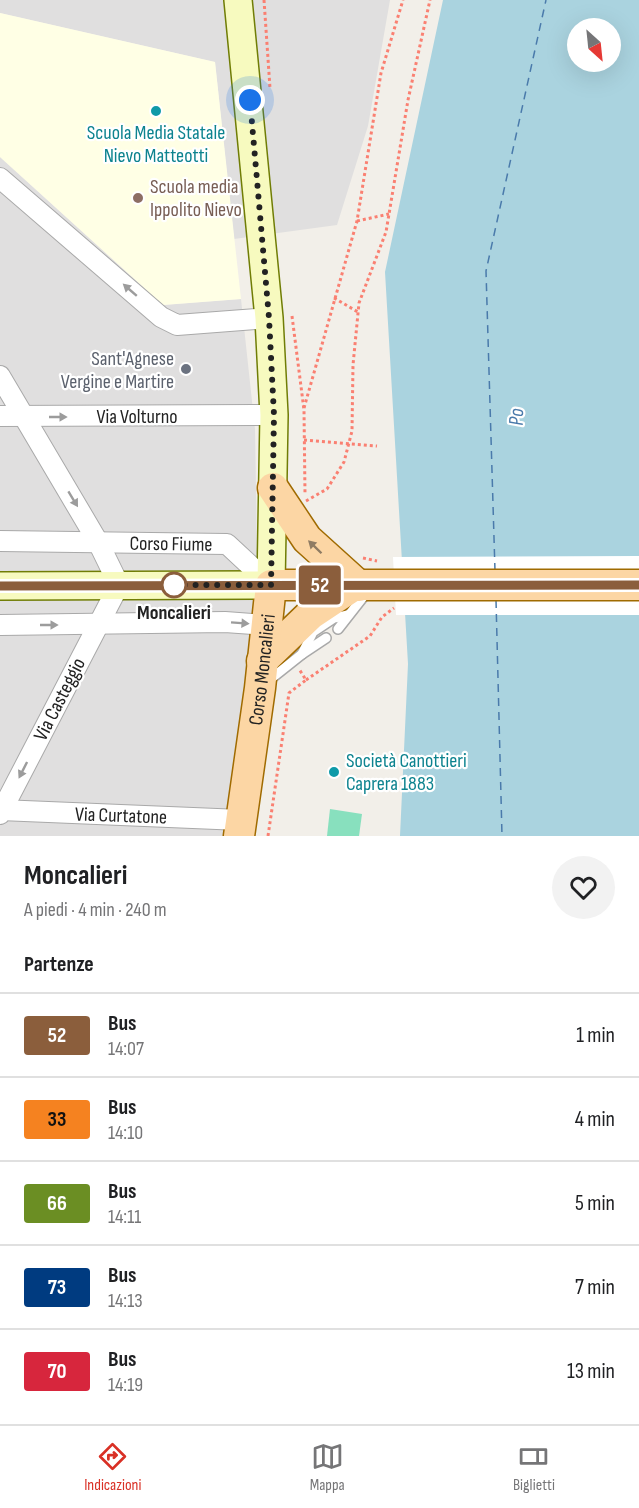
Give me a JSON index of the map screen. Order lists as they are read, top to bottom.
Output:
{
  "streets": {
    "main road": ["Corso Fiume", "Corso Moncalieri"],
    "street": ["Via Volturno", "Via Casteggio", "Via Curtatone"]
  },
  "crossings": [
    ["Via Volturno", "Corso Moncalieri"],
    ["Corso Fiume", "Corso Moncalieri"],
    ["Corso Fiume", "Via Casteggio"],
    ["Corso Moncalieri", "Via Curtatone"],
    ["Via Casteggio", "Via Curtatone"]
  ],
  "one_way": ["Via Volturno", "Via Casteggio"],
  "water": ["Po"],
  "places": [
    "Scuola Media Statale Nievo Matteotti",
    "Scuola media Ippolito Nievo",
    "Sant'Agnese Vergine e Martire",
    "Moncalieri",
    "Società Canottieri Caprera 1883"
  ],
  "lines": ["bus line 52"],
  "north": "bottom right",
  "page": {
    "on_map": "52",
    "heading": [
      ["Moncalieri", "A piedi · 4 min · 240 m"],
      "Partenze"
    ],
    "list": [
      {
        "mark": "52",
        "name": "Bus",
        "note": "14:07",
        "value": "1 min"
      },
      {
        "mark": "33",
        "name": "Bus",
        "note": "14:10",
        "value": "4 min"
      },
      {
        "mark": "66",
        "name": "Bus",
        "note": "14:11",
        "value": "5 min"
      },
      {
        "mark": "73",
        "name": "Bus",
        "note": "14:13",
        "value": "7 min"
      },
      {
        "mark": "70",
        "name": "Bus",
        "note": "14:19",
        "value": "13 min"
      }
    ],
    "tabs": ["Indicazioni", "Mappa", "Biglietti"]
  }
}
